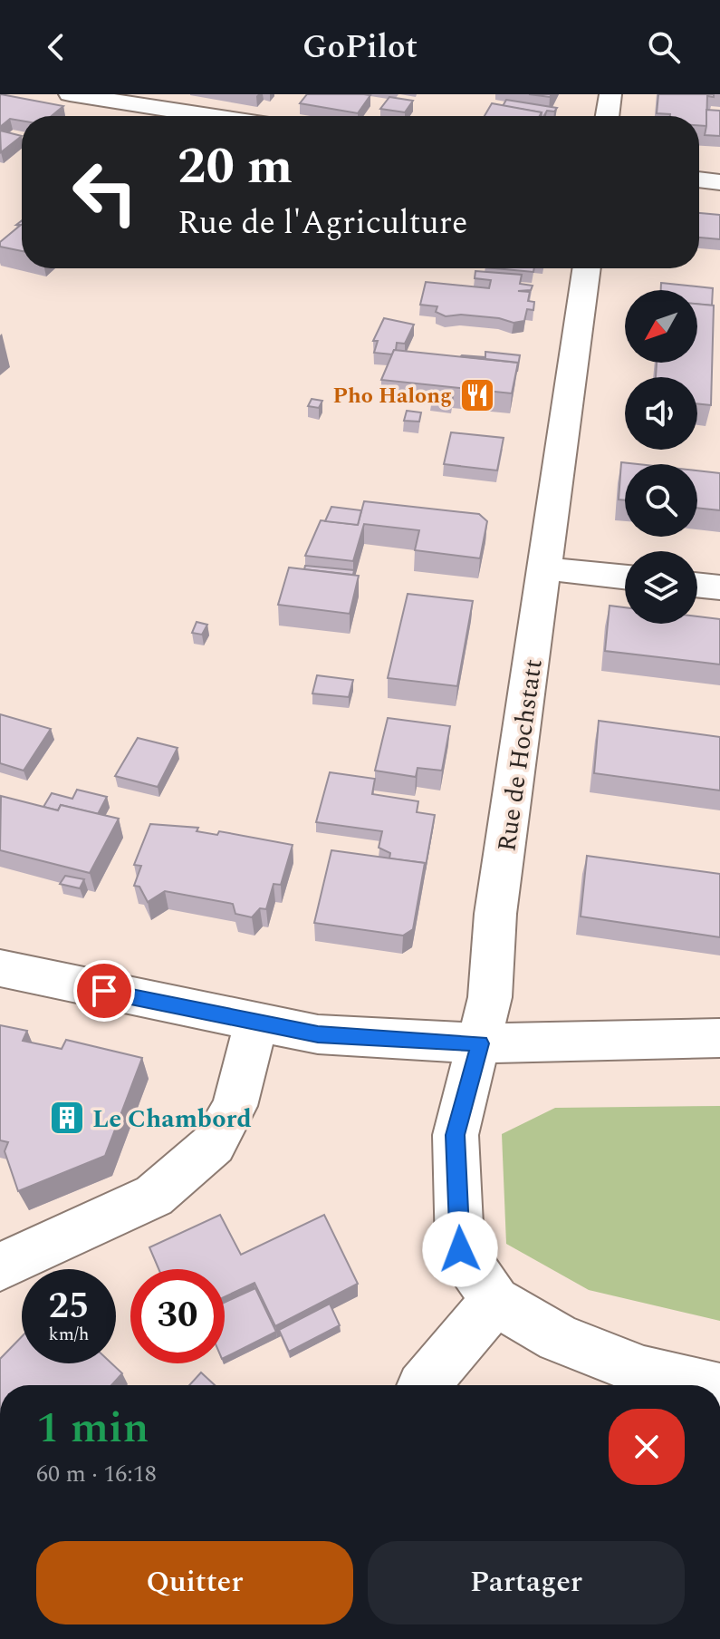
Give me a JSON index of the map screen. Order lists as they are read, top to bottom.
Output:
{
  "streets": {
    "street": ["Rue de Hochstatt"]
  },
  "places": {
    "restaurant": ["Pho Halong"],
    "building": ["Le Chambord"]
  },
  "north": "bottom left",
  "page": {
    "header": "GoPilot",
    "turn": ["20 m", "Rue de l'Agriculture"],
    "speed": "25 km/h",
    "limit": "30",
    "heading": ["1 min", "60 m · 16:18"],
    "buttons": ["Quitter", "Partager"]
  }
}
